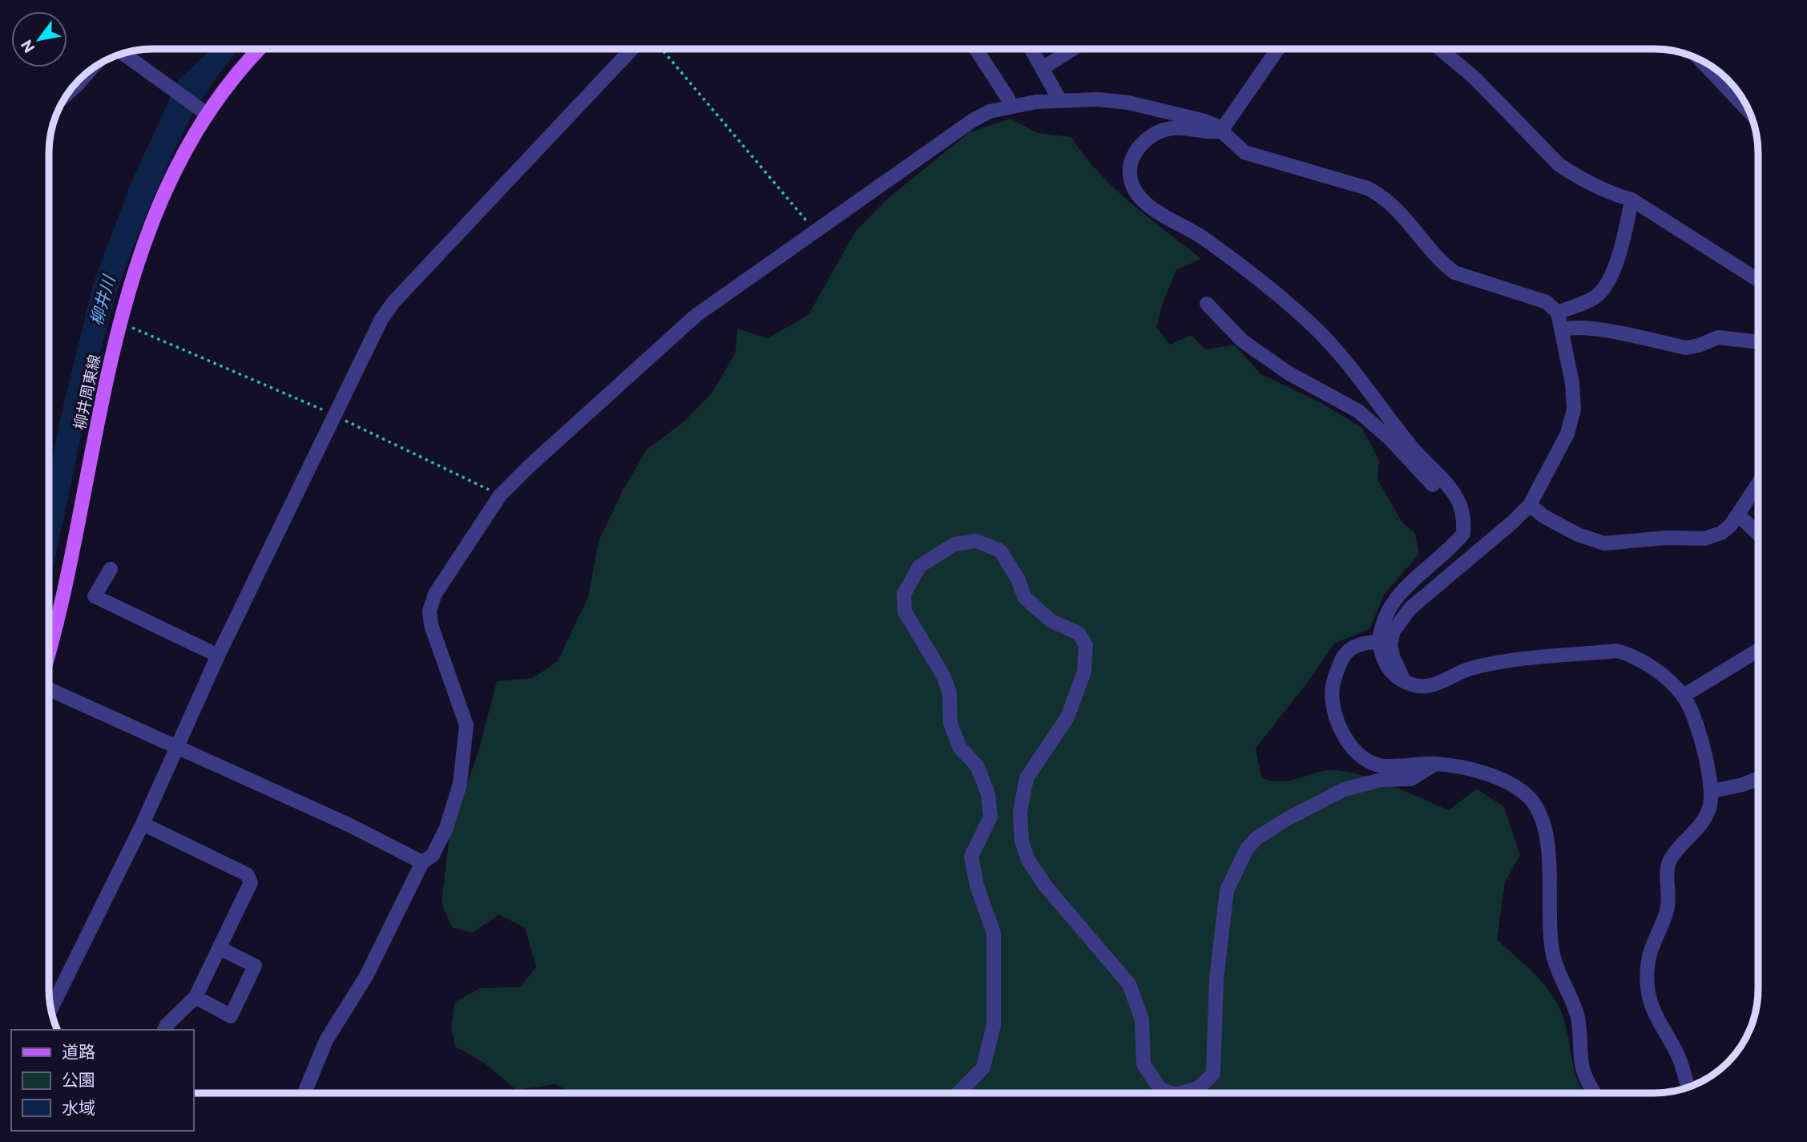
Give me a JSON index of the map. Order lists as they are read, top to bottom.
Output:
{
  "streets": {
    "main road": ["柳井周東線"]
  },
  "water": ["柳井川"],
  "legend": ["道路", "公園", "水域"],
  "north": "bottom left"
}
